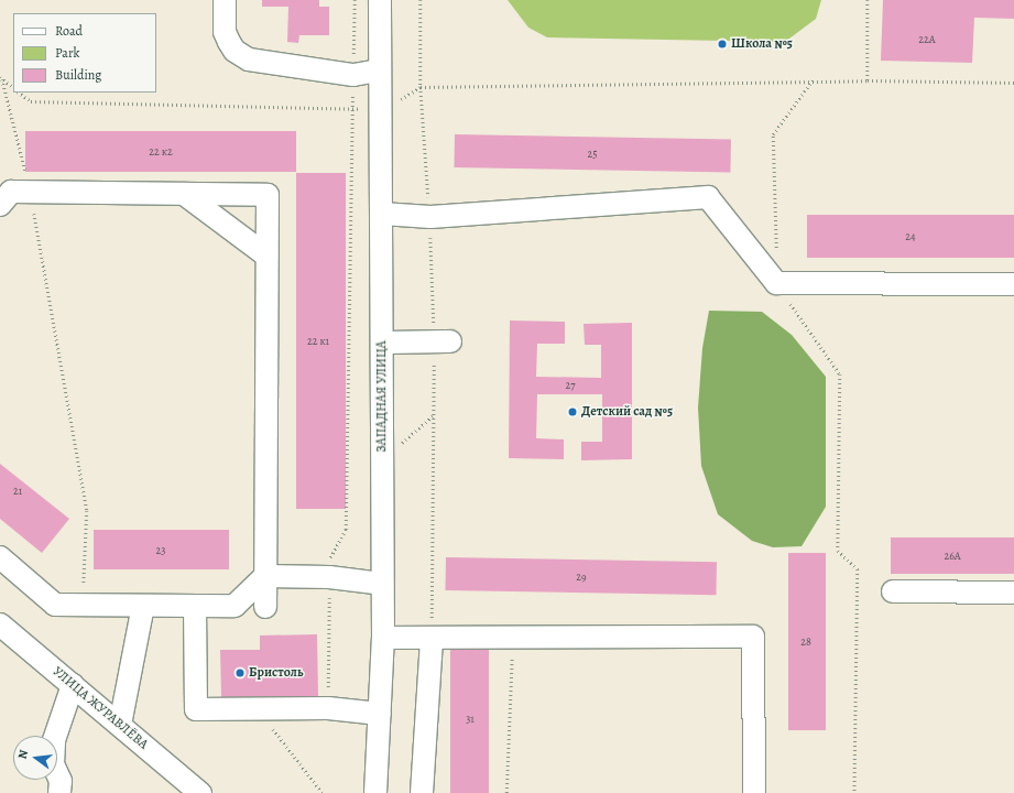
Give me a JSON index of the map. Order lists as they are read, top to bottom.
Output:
{
  "streets": {
    "street": ["ЗАПАДНАЯ УЛИЦА", "УЛИЦА ЖУРАВЛЁВА"]
  },
  "places": ["Школа №5", "Детский сад №5", "Бристоль"],
  "house_numbers": [
    "22А",
    "22 к2",
    "25",
    "24",
    "22 к1",
    "27",
    "21",
    "23",
    "26А",
    "29",
    "28",
    "31"
  ],
  "legend": ["Road", "Park", "Building"],
  "north": "left"
}
